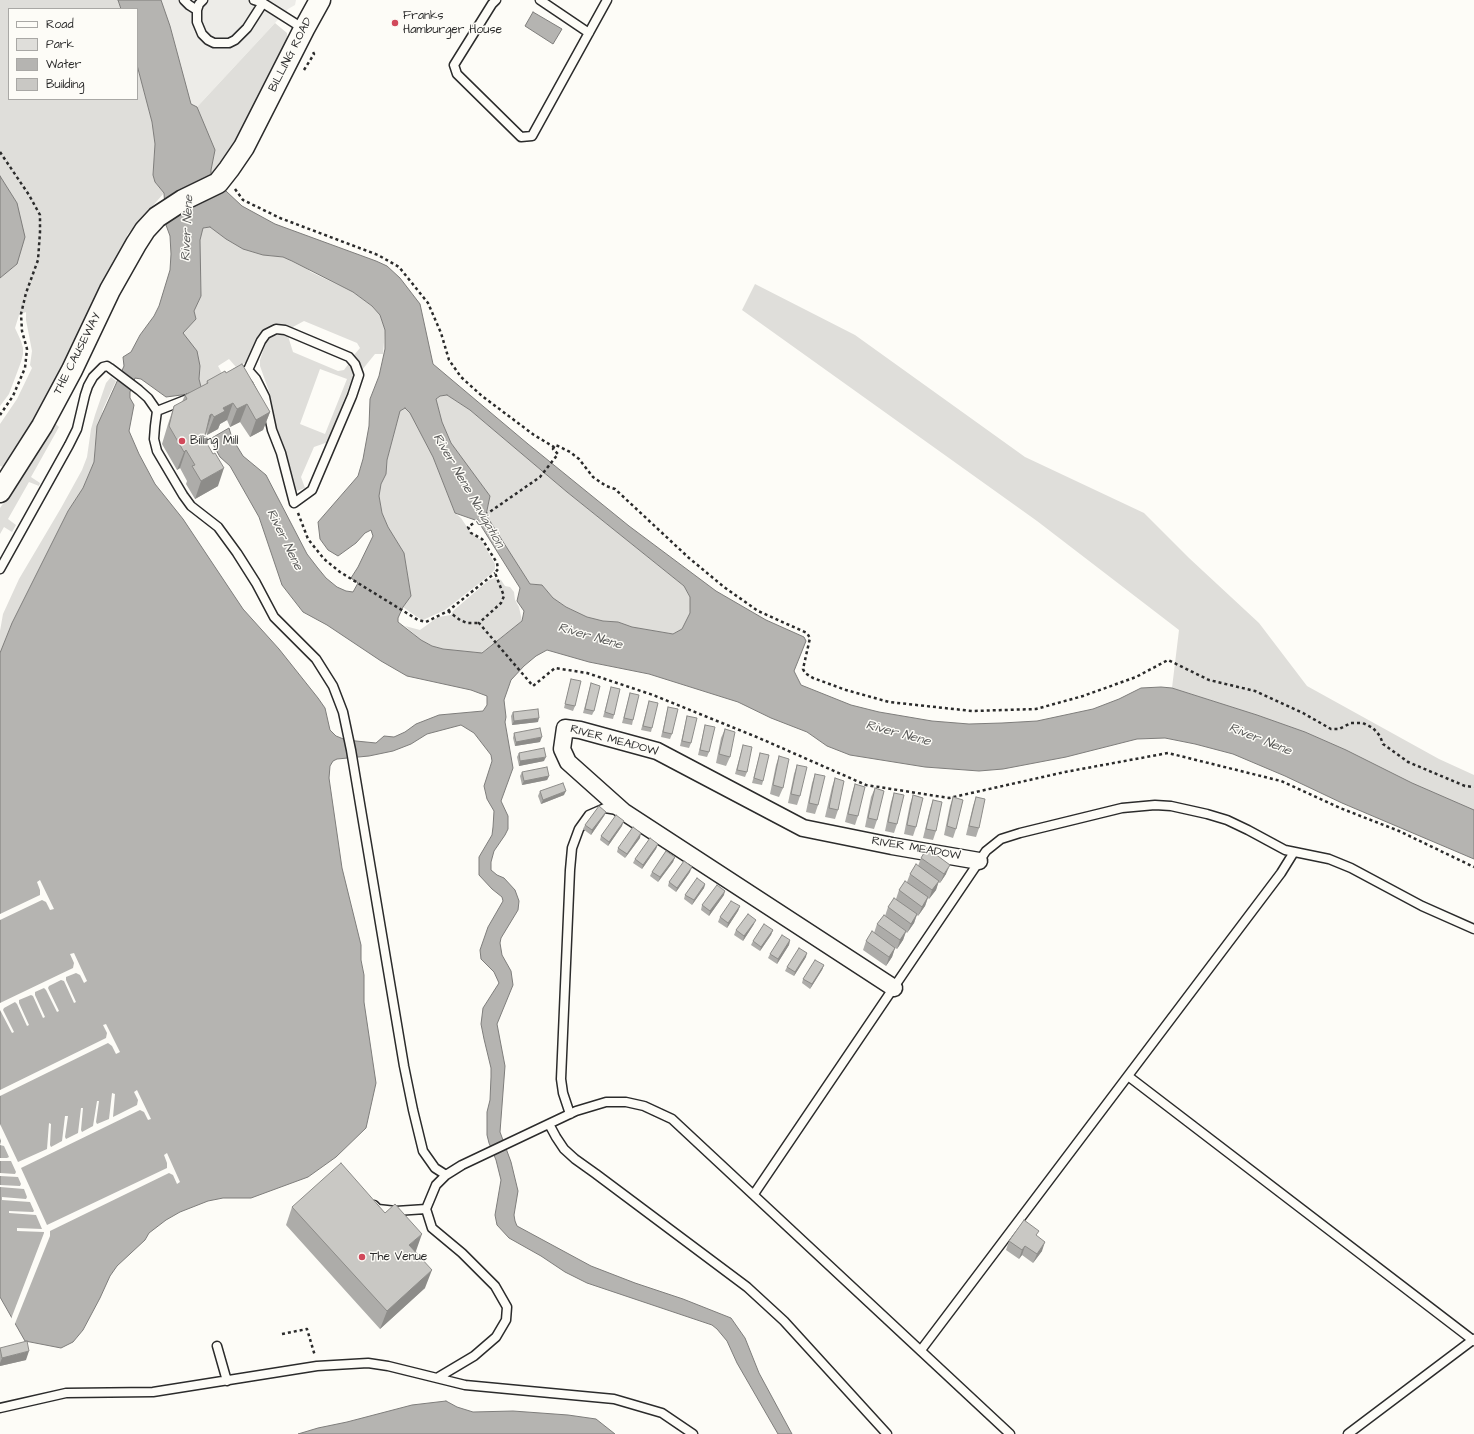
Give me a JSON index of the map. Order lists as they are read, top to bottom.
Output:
{
  "streets": {
    "street": ["BILLING ROAD", "THE CAUSEWAY", "RIVER MEADOW"]
  },
  "crossings": [
    ["BILLING ROAD", "THE CAUSEWAY"]
  ],
  "water": ["River Nene", "River Nene Navigation"],
  "places": ["Franks Hamburger House", "Billing Mill", "The Venue"],
  "legend": [
    "Road",
    "Park",
    "Water",
    "Building"
  ]
}
